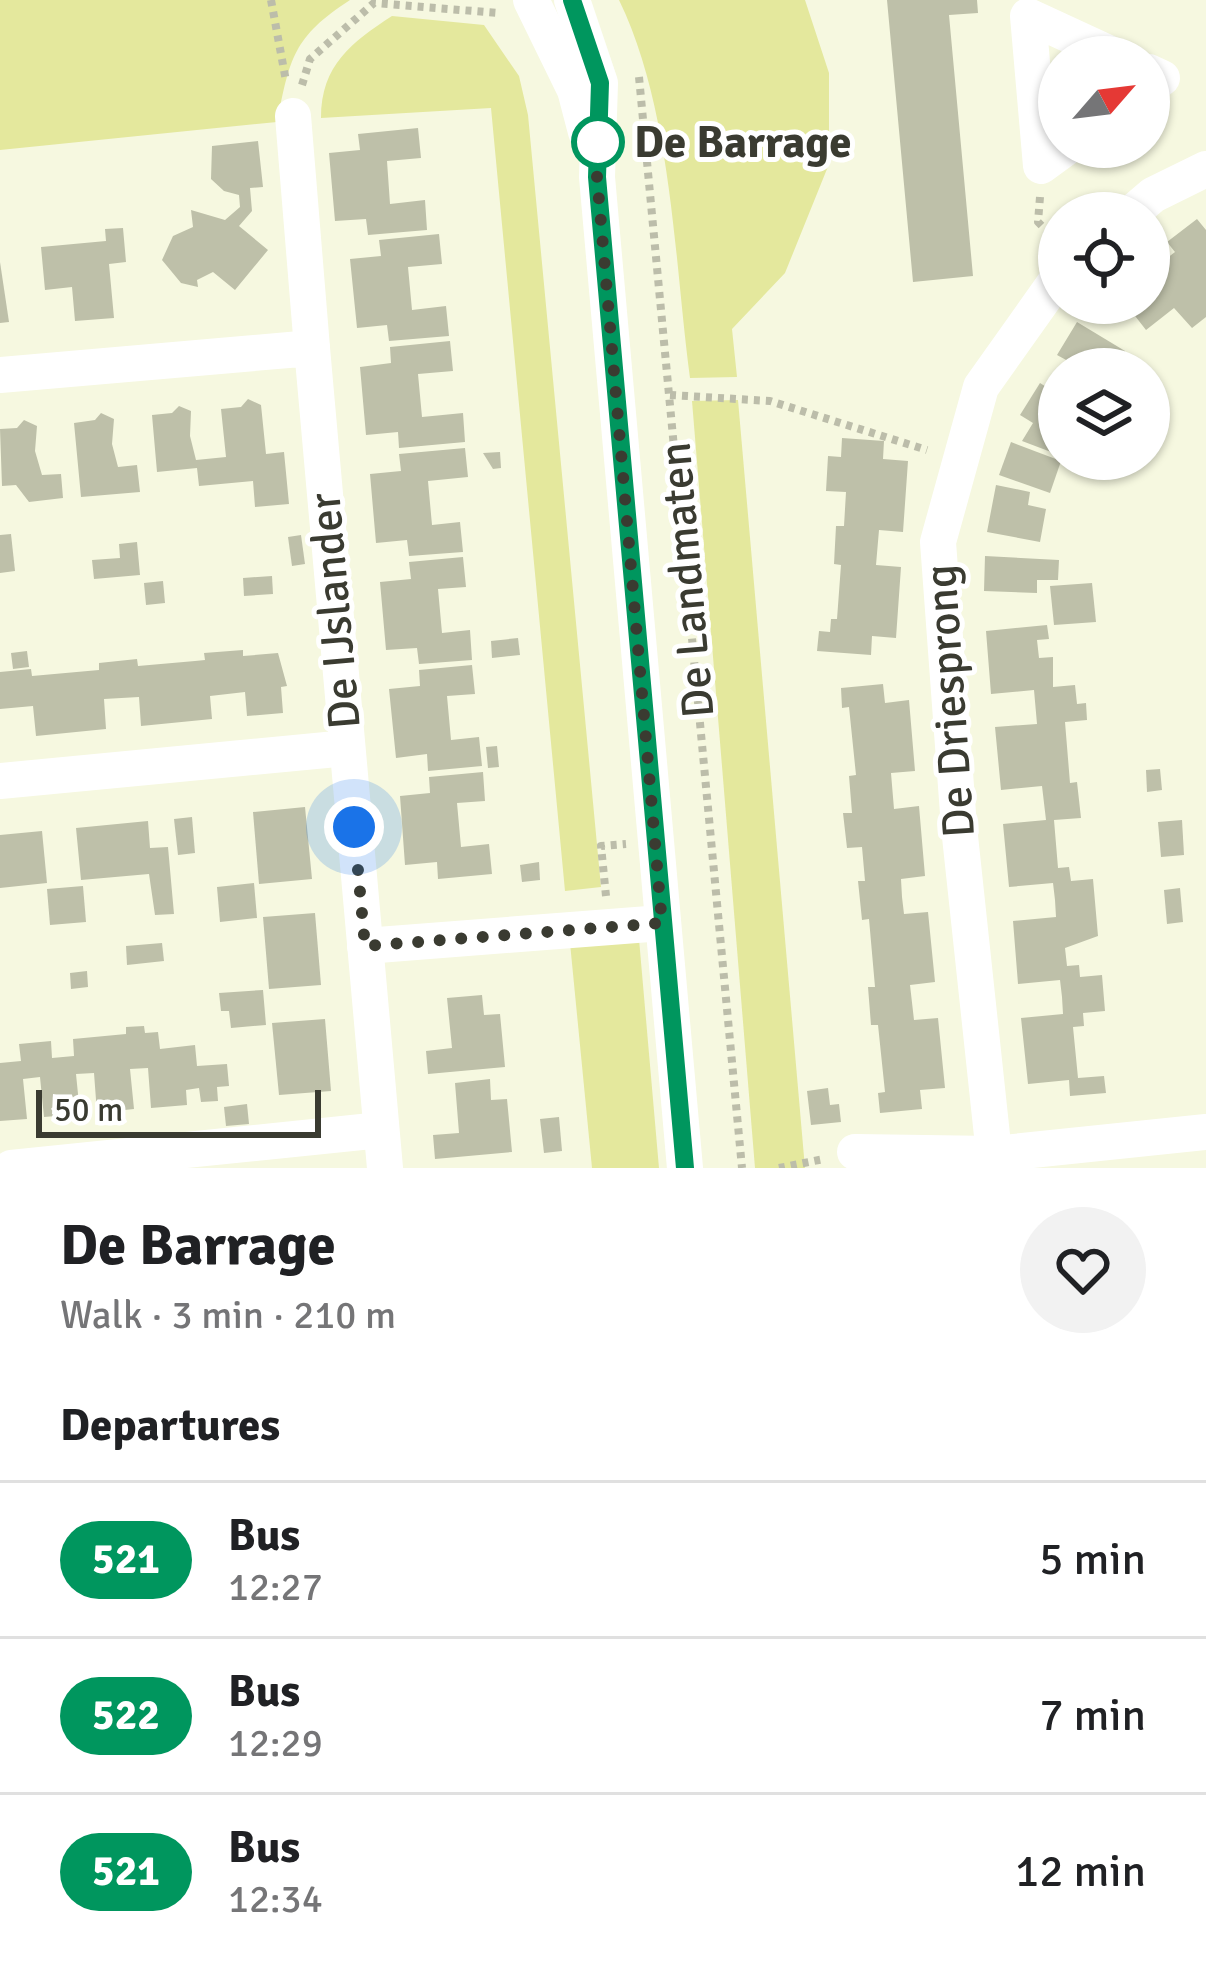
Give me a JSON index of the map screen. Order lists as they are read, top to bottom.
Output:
{
  "streets": {
    "street": ["De Landmaten", "De IJslander", "De Driesprong"]
  },
  "places": ["De Barrage"],
  "lines": ["bus line 521"],
  "scale_bar": "50 m",
  "north": "top right",
  "page": {
    "scale": "50 m",
    "heading": [
      ["De Barrage", "Walk · 3 min · 210 m"],
      "Departures"
    ],
    "list": [
      {
        "mark": "521",
        "name": "Bus",
        "note": "12:27",
        "value": "5 min"
      },
      {
        "mark": "522",
        "name": "Bus",
        "note": "12:29",
        "value": "7 min"
      },
      {
        "mark": "521",
        "name": "Bus",
        "note": "12:34",
        "value": "12 min"
      }
    ]
  }
}
